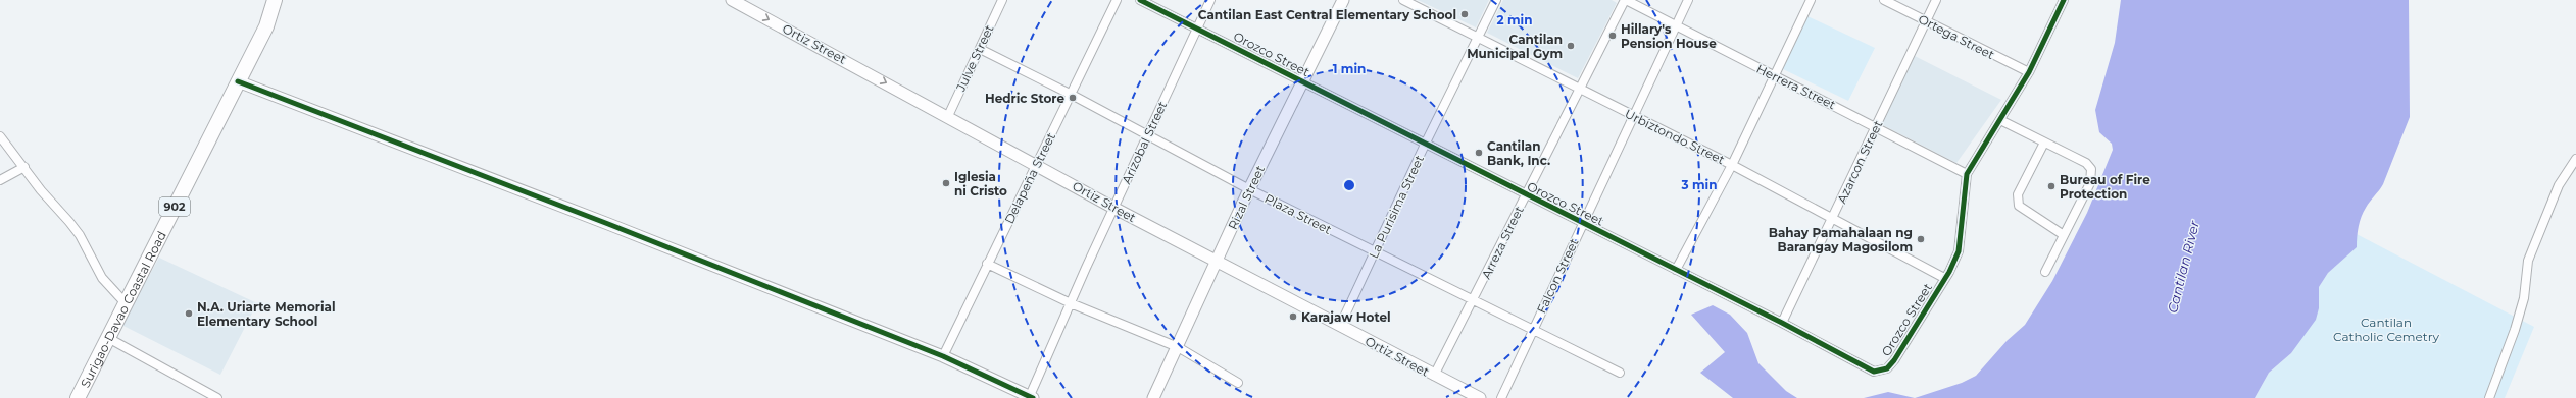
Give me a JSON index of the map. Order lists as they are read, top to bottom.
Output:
{
  "streets": {
    "highway": ["902", "Surigao-Davao Coastal Road"],
    "street": [
      "Ortega Street",
      "Ortiz Street",
      "Orozco Street",
      "Julve Street",
      "Herrera Street",
      "Urbiztondo Street",
      "Arizobal Street",
      "Azarcon Street",
      "Delapeña Street",
      "Rizal Street",
      "La Purisima Street",
      "Plaza Street",
      "Arreza Street",
      "Falcon Street"
    ]
  },
  "crossings": [
    ["Ortega Street", "Azarcon Street"],
    ["Ortiz Street", "Julve Street"],
    ["Ortiz Street", "Arizobal Street"],
    ["Ortiz Street", "Delapeña Street"],
    ["Ortiz Street", "Rizal Street"],
    ["Ortiz Street", "La Purisima Street"],
    ["Ortiz Street", "Arreza Street"],
    ["Orozco Street", "Herrera Street"],
    ["Orozco Street", "Urbiztondo Street"],
    ["Orozco Street", "Arizobal Street"],
    ["Orozco Street", "Azarcon Street"],
    ["Orozco Street", "Rizal Street"],
    ["Orozco Street", "La Purisima Street"],
    ["Orozco Street", "Arreza Street"],
    ["Orozco Street", "Falcon Street"],
    ["Julve Street", "Plaza Street"],
    ["Herrera Street", "Azarcon Street"],
    ["Herrera Street", "Arreza Street"],
    ["Herrera Street", "Falcon Street"],
    ["Urbiztondo Street", "Azarcon Street"],
    ["Urbiztondo Street", "La Purisima Street"],
    ["Urbiztondo Street", "Arreza Street"],
    ["Urbiztondo Street", "Falcon Street"],
    ["Arizobal Street", "Plaza Street"],
    ["Delapeña Street", "Plaza Street"],
    ["Rizal Street", "Plaza Street"],
    ["La Purisima Street", "Plaza Street"],
    ["Plaza Street", "Arreza Street"],
    ["Plaza Street", "Falcon Street"]
  ],
  "water": ["Cantilan River"],
  "parks": ["Cantilan Catholic Cemetry"],
  "places": [
    "Cantilan East Central Elementary School",
    "Hillary's Pension House",
    "Cantilan Municipal Gym",
    "Hedric Store",
    "Cantilan Bank, Inc.",
    "Iglesia ni Cristo",
    "Bureau of Fire Protection",
    "Bahay Pamahalaan ng Barangay Magosilom",
    "N.A. Uriarte Memorial Elementary School",
    "Karajaw Hotel"
  ],
  "rings": ["2 min", "1 min", "3 min"]
}
